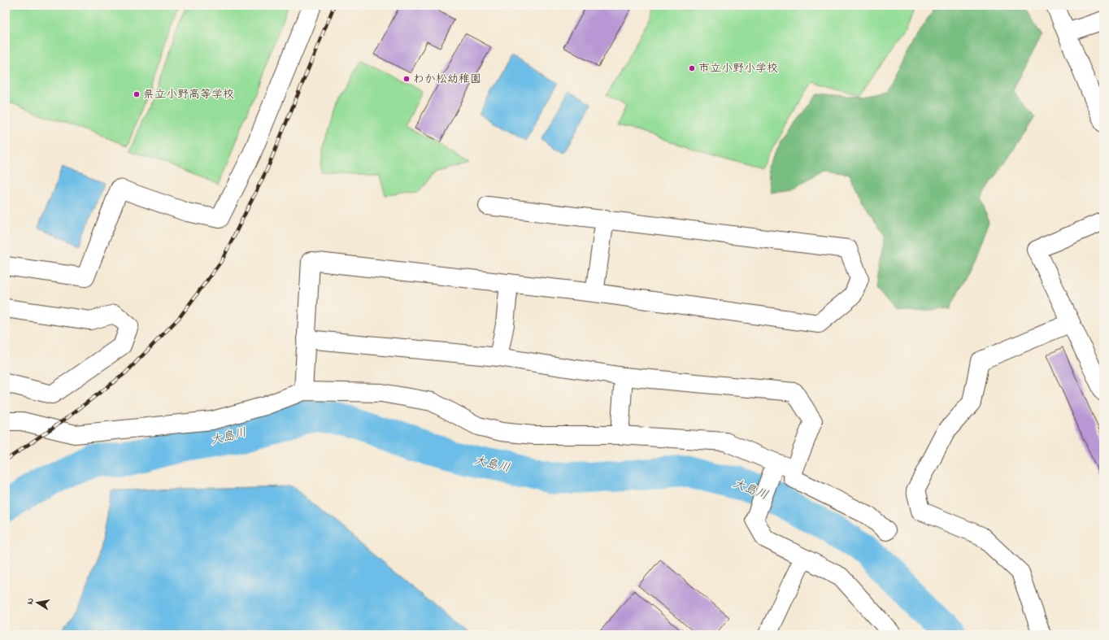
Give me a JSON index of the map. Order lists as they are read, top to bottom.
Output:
{
  "water": ["大島川"],
  "places": ["市立小野小学校", "わか松幼稚園", "県立小野高等学校"],
  "north": "left"
}
